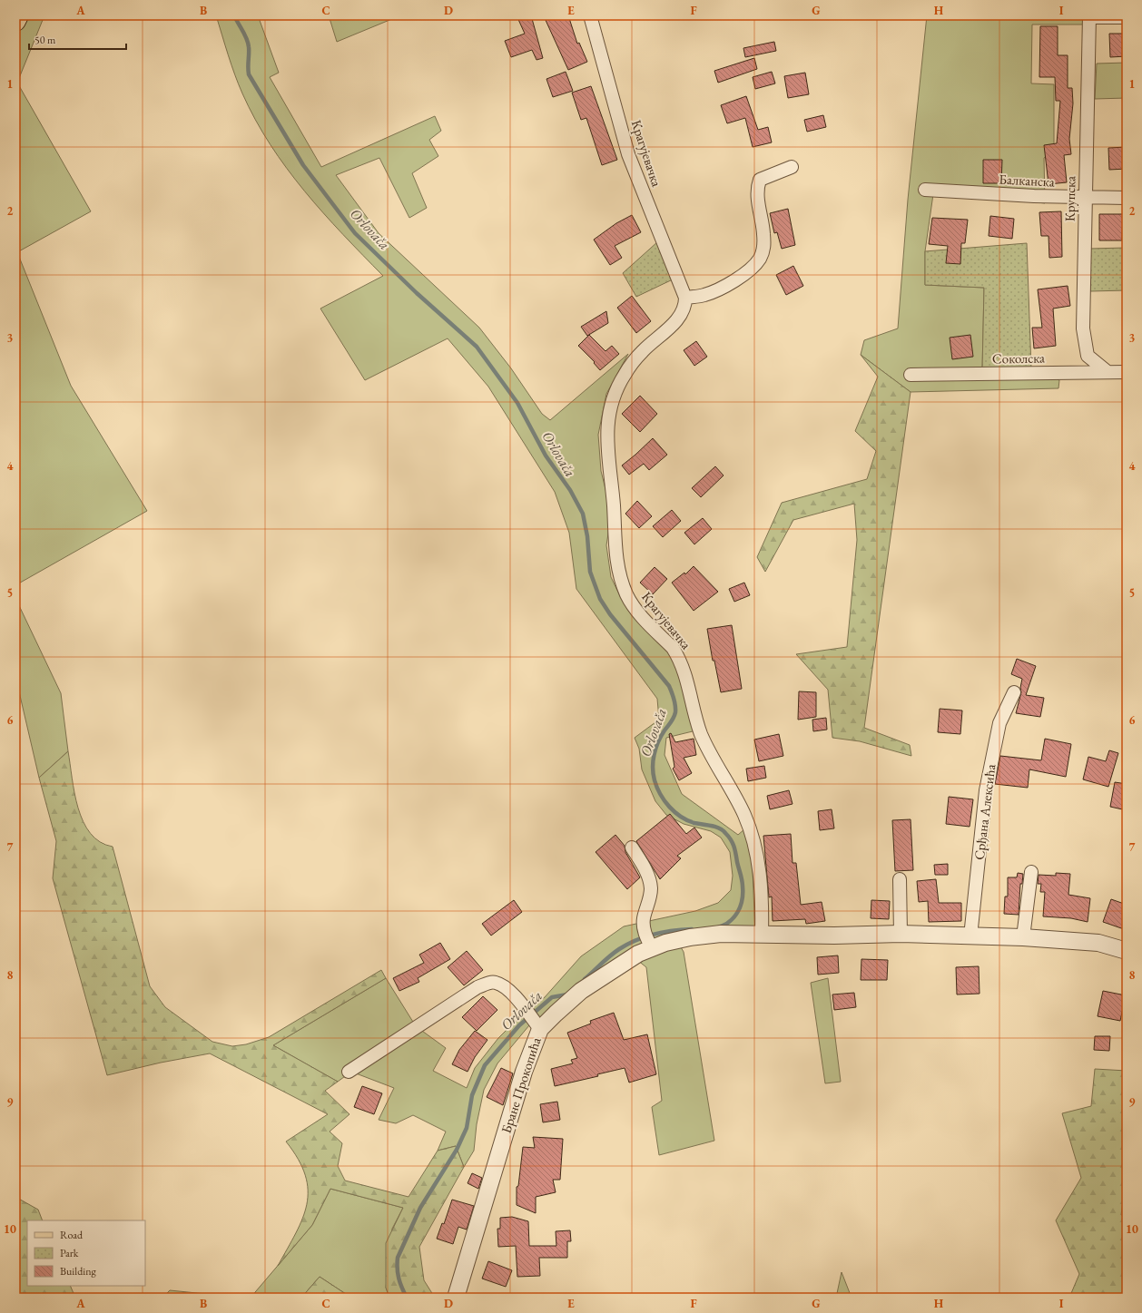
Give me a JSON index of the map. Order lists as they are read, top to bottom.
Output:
{
  "streets": {
    "street": [
      "Крагујевачка",
      "Балканска",
      "Крупска",
      "Соколска",
      "Срђана Алексића",
      "Бране Прокопића"
    ]
  },
  "crossings": [
    ["Крагујевачка", "Бране Прокопића"],
    ["Балканска", "Крупска"],
    ["Крупска", "Соколска"]
  ],
  "water": ["Orlovača"],
  "legend": ["Road", "Park", "Building"],
  "scale_bar": "50 m",
  "grid": {
    "columns": [
      "A",
      "B",
      "C",
      "D",
      "E",
      "F",
      "G",
      "H",
      "I"
    ],
    "rows": [
      "1",
      "2",
      "3",
      "4",
      "5",
      "6",
      "7",
      "8",
      "9",
      "10"
    ]
  }
}
